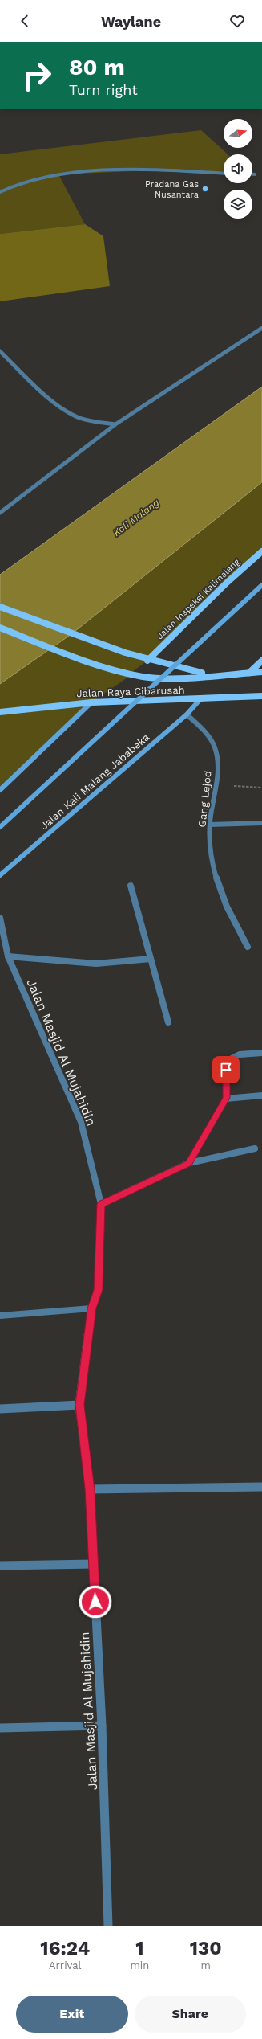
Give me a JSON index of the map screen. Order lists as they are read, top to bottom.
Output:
{
  "streets": {
    "main road": ["Jalan Inspeksi Kalimalang", "Jalan Raya Cibarusah", "Jalan Kali Malang Jababeka"],
    "street": ["Gang Lejod", "Jalan Masjid Al Mujahidin"]
  },
  "crossings": [
    ["Jalan Inspeksi Kalimalang", "Jalan Raya Cibarusah"],
    ["Jalan Raya Cibarusah", "Jalan Kali Malang Jababeka"],
    ["Jalan Kali Malang Jababeka", "Gang Lejod"]
  ],
  "water": ["Kali Malang"],
  "places": ["Pradana Gas Nusantara"],
  "north": "right",
  "page": {
    "header": "Waylane",
    "turn": ["80 m", "Turn right"],
    "eta": [
      "16:24",
      "Arrival",
      "1",
      "min",
      "130",
      "m"
    ],
    "buttons": ["Exit", "Share"]
  }
}
